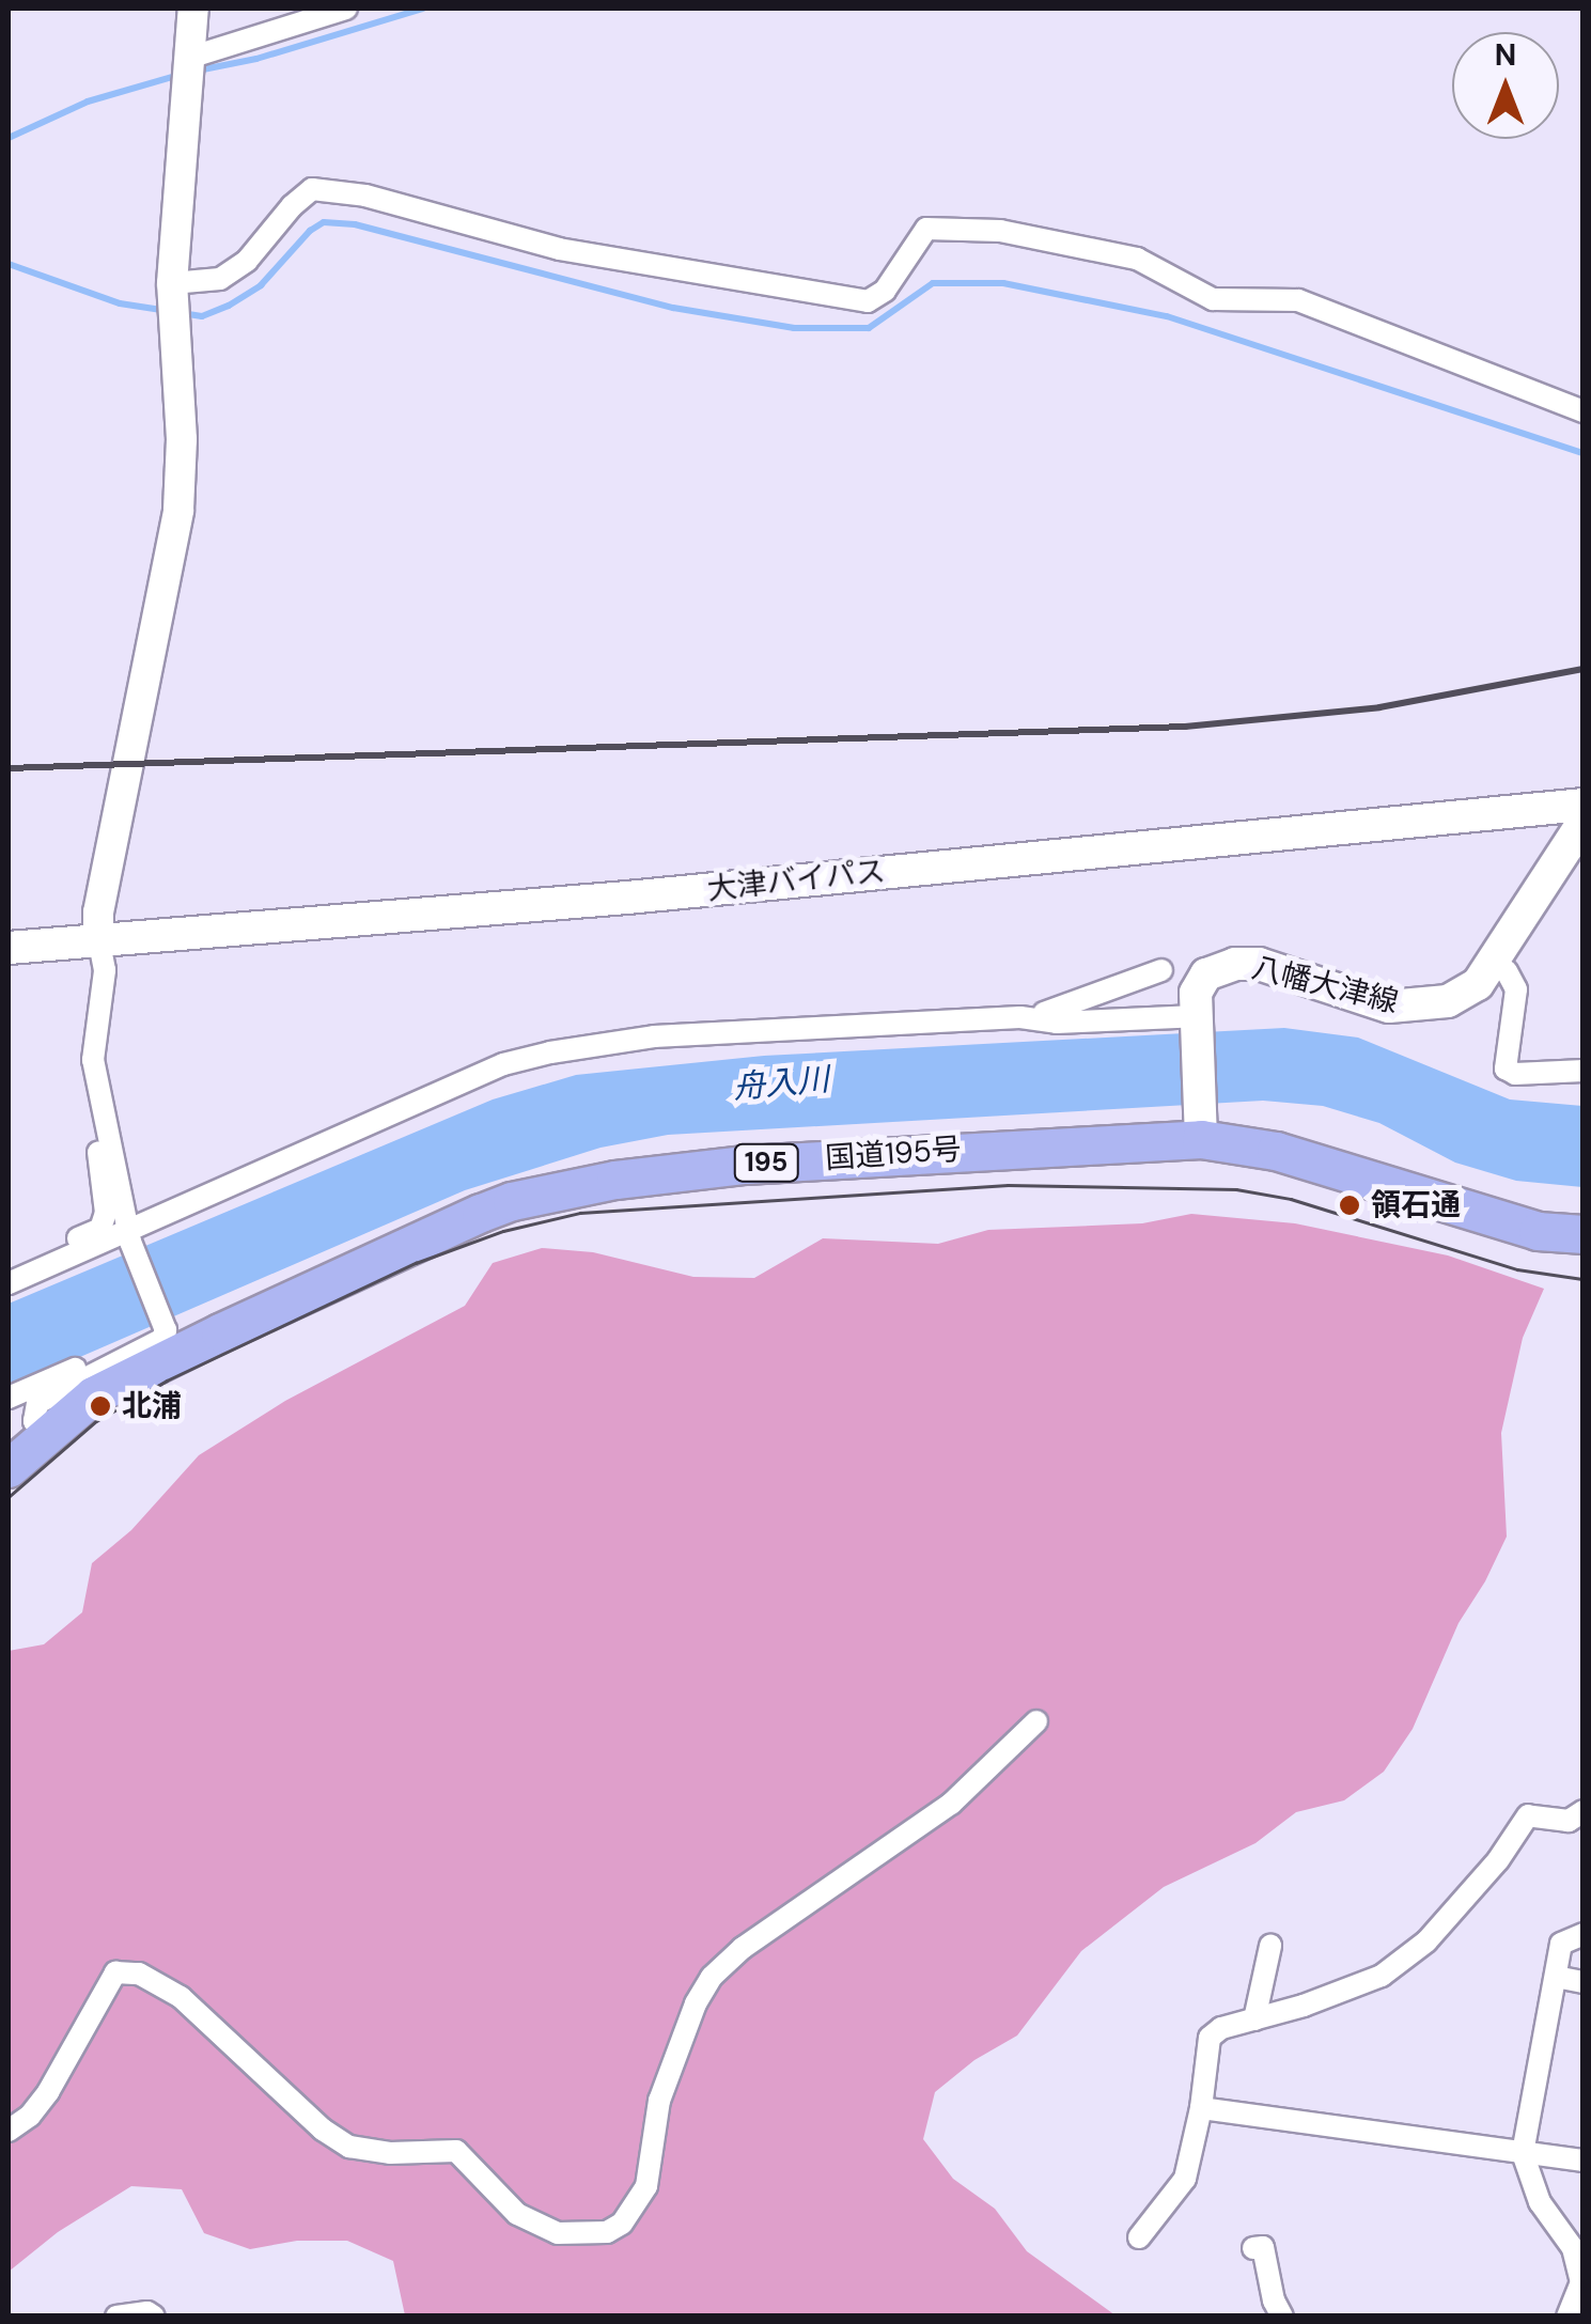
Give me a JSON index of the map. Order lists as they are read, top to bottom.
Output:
{
  "streets": {
    "highway": ["国道195号", "195"],
    "main road": ["大津バイパス", "八幡大津線"]
  },
  "crossings": [
    ["八幡大津線", "国道195号"]
  ],
  "water": ["舟入川"],
  "places": ["領石通", "北浦"],
  "north": "top"
}
